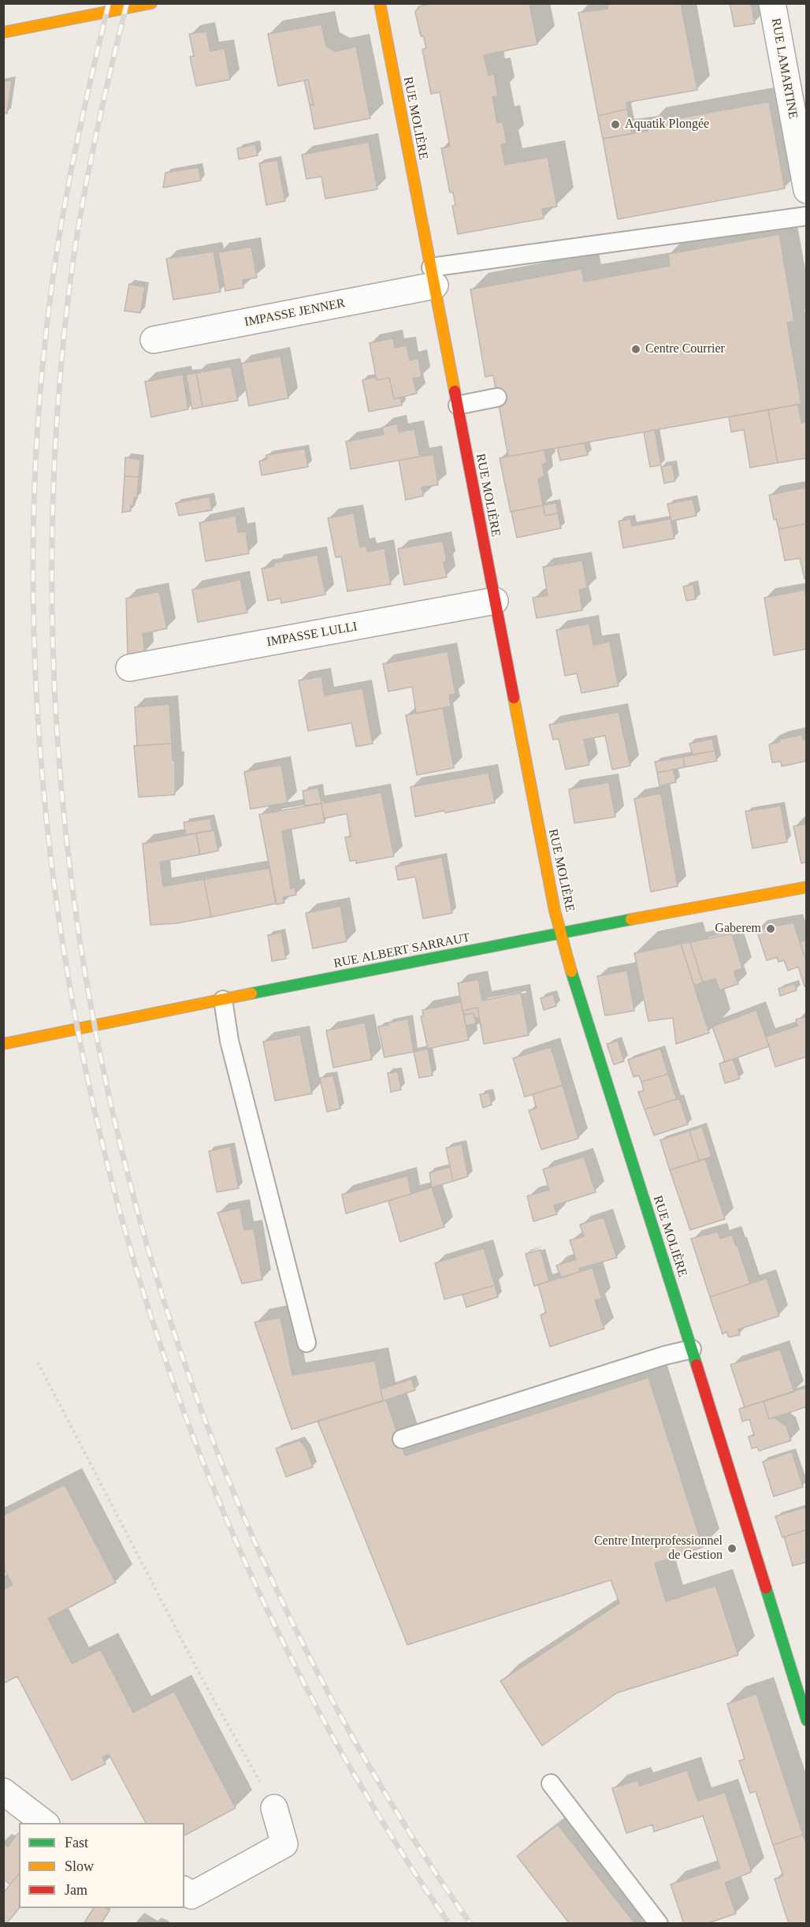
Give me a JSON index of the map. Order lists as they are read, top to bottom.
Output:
{
  "streets": {
    "street": [
      "RUE LAMARTINE",
      "RUE MOLIÈRE",
      "IMPASSE JENNER",
      "IMPASSE LULLI",
      "RUE ALBERT SARRAUT"
    ]
  },
  "crossings": [
    ["RUE MOLIÈRE", "IMPASSE JENNER"],
    ["RUE MOLIÈRE", "IMPASSE LULLI"],
    ["RUE MOLIÈRE", "RUE ALBERT SARRAUT"]
  ],
  "places": [
    "Aquatik Plongée",
    "Centre Courrier",
    "Gaberem",
    "Centre Interprofessionnel de Gestion"
  ],
  "legend": ["Fast", "Slow", "Jam"]
}
